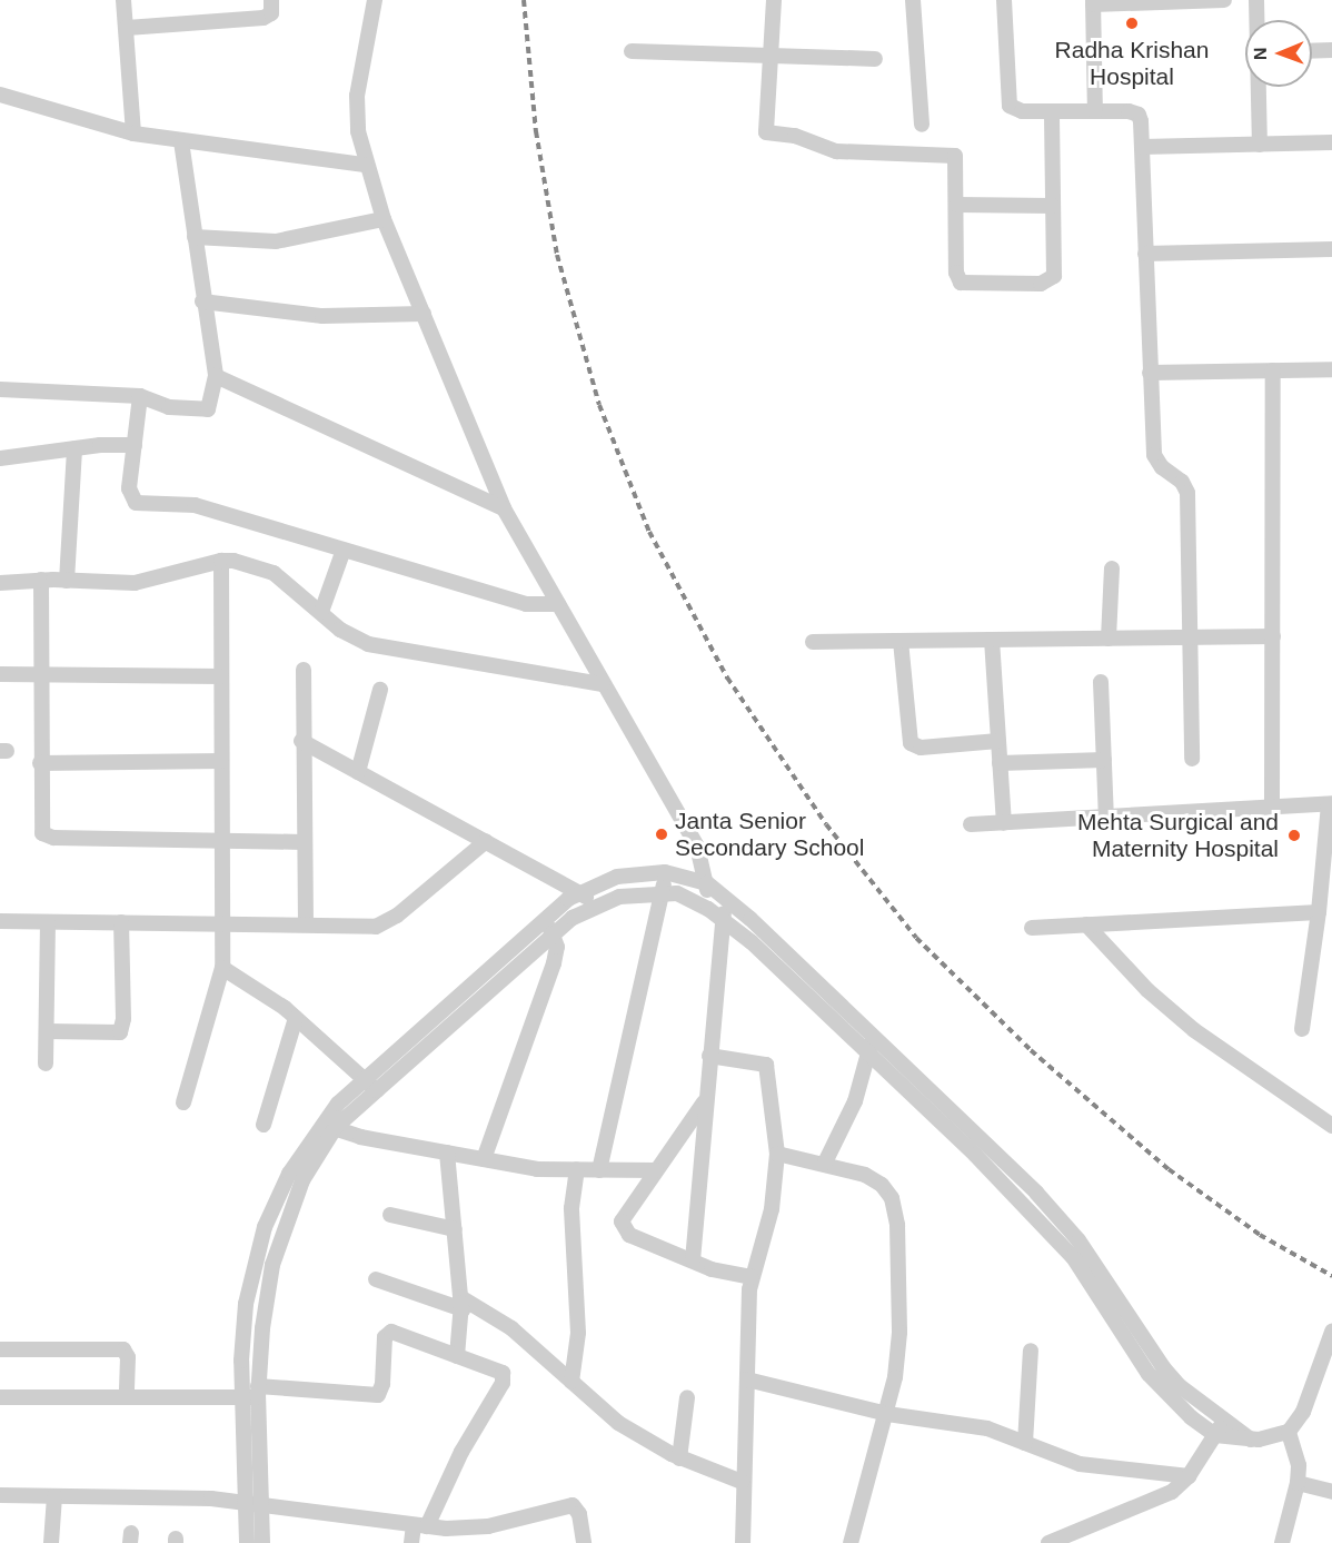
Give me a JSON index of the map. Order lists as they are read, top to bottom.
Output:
{
  "places": ["Radha Krishan Hospital", "Janta Senior Secondary School", "Mehta Surgical and Maternity Hospital"],
  "north": "left"
}
